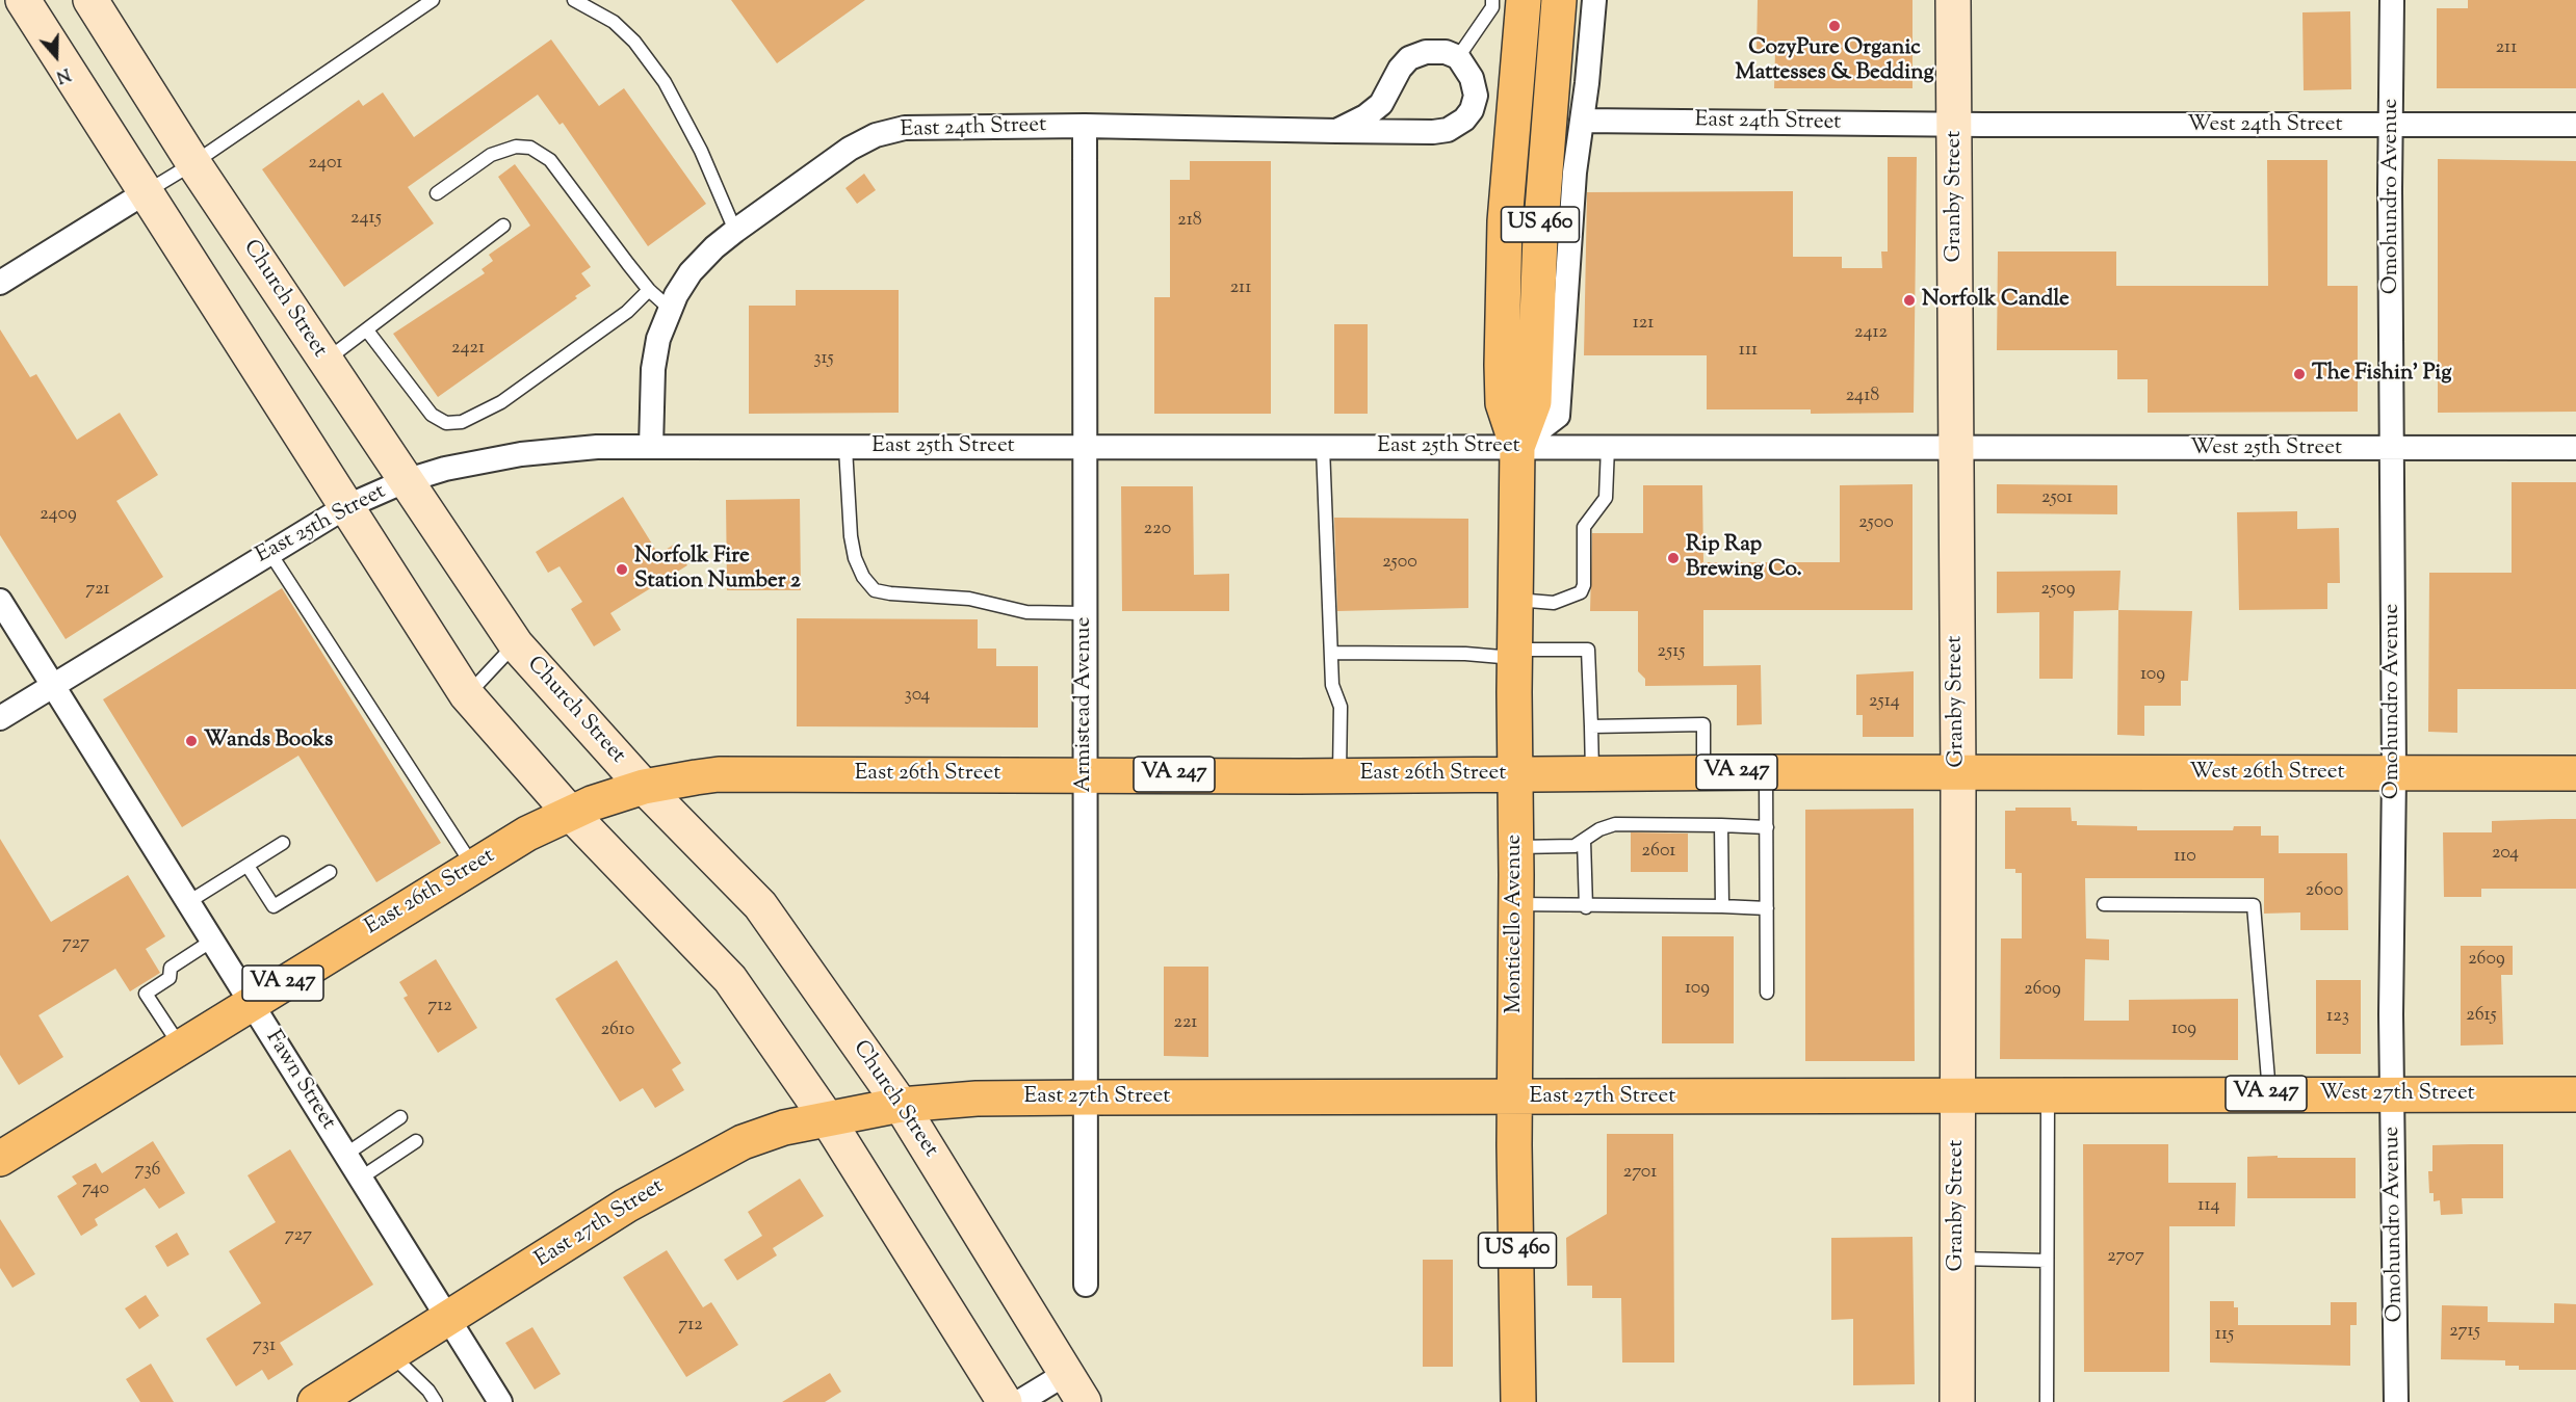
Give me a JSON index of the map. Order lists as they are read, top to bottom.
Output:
{
  "streets": {
    "main road": [
      "Granby Street",
      "US 460",
      "Church Street",
      "VA 247",
      "West 26th Street",
      "East 26th Street",
      "Monticello Avenue",
      "West 27th Street",
      "East 27th Street"
    ],
    "street": [
      "East 24th Street",
      "West 24th Street",
      "Omohundro Avenue",
      "East 25th Street",
      "West 25th Street",
      "Armistead Avenue",
      "Fawn Street"
    ]
  },
  "crossings": [
    ["East 24th Street", "West 24th Street"],
    ["East 24th Street", "Granby Street"],
    ["East 24th Street", "East 25th Street"],
    ["East 24th Street", "Armistead Avenue"],
    ["West 24th Street", "Granby Street"],
    ["West 24th Street", "Omohundro Avenue"],
    ["Granby Street", "East 25th Street"],
    ["Granby Street", "West 25th Street"],
    ["Granby Street", "West 26th Street"],
    ["Granby Street", "East 26th Street"],
    ["Granby Street", "West 27th Street"],
    ["Granby Street", "East 27th Street"],
    ["Omohundro Avenue", "West 25th Street"],
    ["Omohundro Avenue", "West 26th Street"],
    ["Omohundro Avenue", "West 27th Street"],
    ["Church Street", "East 25th Street"],
    ["Church Street", "East 26th Street"],
    ["Church Street", "East 27th Street"],
    ["East 25th Street", "West 25th Street"],
    ["East 25th Street", "Armistead Avenue"],
    ["East 25th Street", "Monticello Avenue"],
    ["East 25th Street", "Fawn Street"],
    ["Armistead Avenue", "East 26th Street"],
    ["Armistead Avenue", "East 27th Street"],
    ["West 26th Street", "East 26th Street"],
    ["East 26th Street", "Monticello Avenue"],
    ["East 26th Street", "Fawn Street"],
    ["Monticello Avenue", "East 27th Street"],
    ["Fawn Street", "East 27th Street"],
    ["West 27th Street", "East 27th Street"]
  ],
  "places": [
    "CozyPure Organic Mattesses & Bedding",
    "Norfolk Candle",
    "The Fishin' Pig",
    "Rip Rap Brewing Co.",
    "Norfolk Fire Station Number 2",
    "Wands Books"
  ],
  "house_numbers": [
    "211",
    "2401",
    "2415",
    "218",
    "211",
    "121",
    "2412",
    "2421",
    "111",
    "315",
    "2418",
    "2501",
    "2409",
    "2500",
    "220",
    "2500",
    "721",
    "2509",
    "2515",
    "109",
    "304",
    "2514",
    "2601",
    "204",
    "110",
    "2600",
    "727",
    "2609",
    "109",
    "2609",
    "712",
    "2615",
    "123",
    "221",
    "109",
    "2610",
    "736",
    "2701",
    "740",
    "114",
    "727",
    "2707",
    "712",
    "2715",
    "115",
    "731"
  ],
  "north": "bottom"
}
